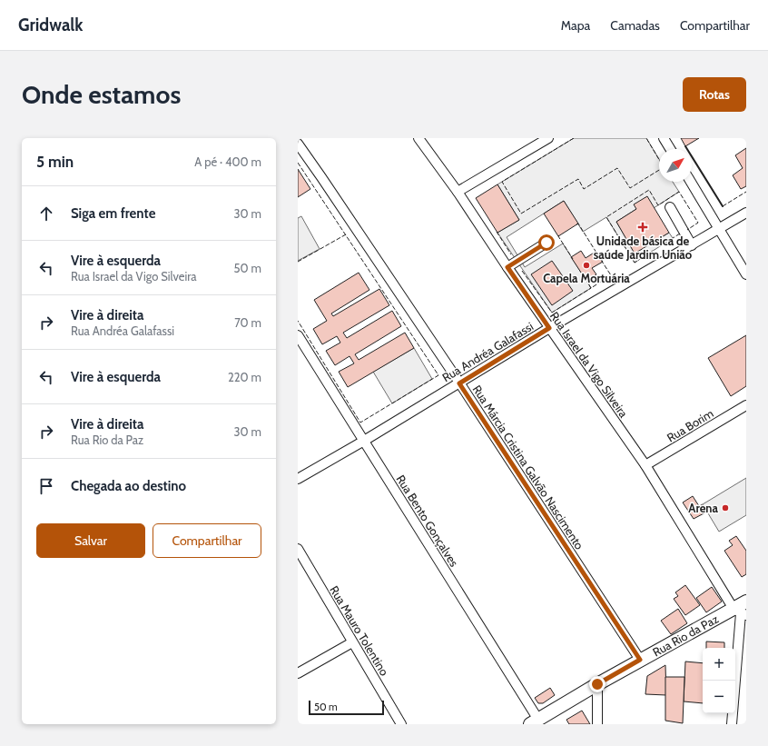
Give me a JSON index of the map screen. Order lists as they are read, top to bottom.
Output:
{
  "streets": {
    "main road": ["Rua Rio da Paz"],
    "street": [
      "Rua Andréa Galafassi",
      "Rua Israel da Vigo Silveira",
      "Rua Borim",
      "Rua Márcia Cristina Galvão Nascimento",
      "Rua Bento Gonçalves",
      "Rua Mauro Tolentino"
    ]
  },
  "crossings": [
    ["Rua Andréa Galafassi", "Rua Israel da Vigo Silveira"],
    ["Rua Andréa Galafassi", "Rua Márcia Cristina Galvão Nascimento"],
    ["Rua Andréa Galafassi", "Rua Bento Gonçalves"],
    ["Rua Israel da Vigo Silveira", "Rua Borim"],
    ["Rua Israel da Vigo Silveira", "Rua Rio da Paz"],
    ["Rua Márcia Cristina Galvão Nascimento", "Rua Rio da Paz"],
    ["Rua Bento Gonçalves", "Rua Rio da Paz"]
  ],
  "places": {
    "health": ["Unidade básica de saúde Jardim União"],
    "other": ["Capela Mortuária", "Arena"]
  },
  "scale_bar": "50 m",
  "north": "top right",
  "page": {
    "header": "Gridwalk",
    "nav": ["Mapa", "Camadas", "Compartilhar"],
    "buttons": [
      "Rotas",
      ["Salvar", "Compartilhar"]
    ],
    "title": "Onde estamos",
    "heading": ["5 min", "A pé · 400 m"],
    "list": [
      ["Siga em frente", "30 m"],
      ["Vire à esquerda", "Rua Israel da Vigo Silveira", "50 m"],
      ["Vire à direita", "Rua Andréa Galafassi", "70 m"],
      ["Vire à esquerda", "220 m"],
      ["Vire à direita", "Rua Rio da Paz", "30 m"],
      "Chegada ao destino"
    ],
    "map_buttons": ["+", "−"],
    "scale": "50 m"
  }
}
